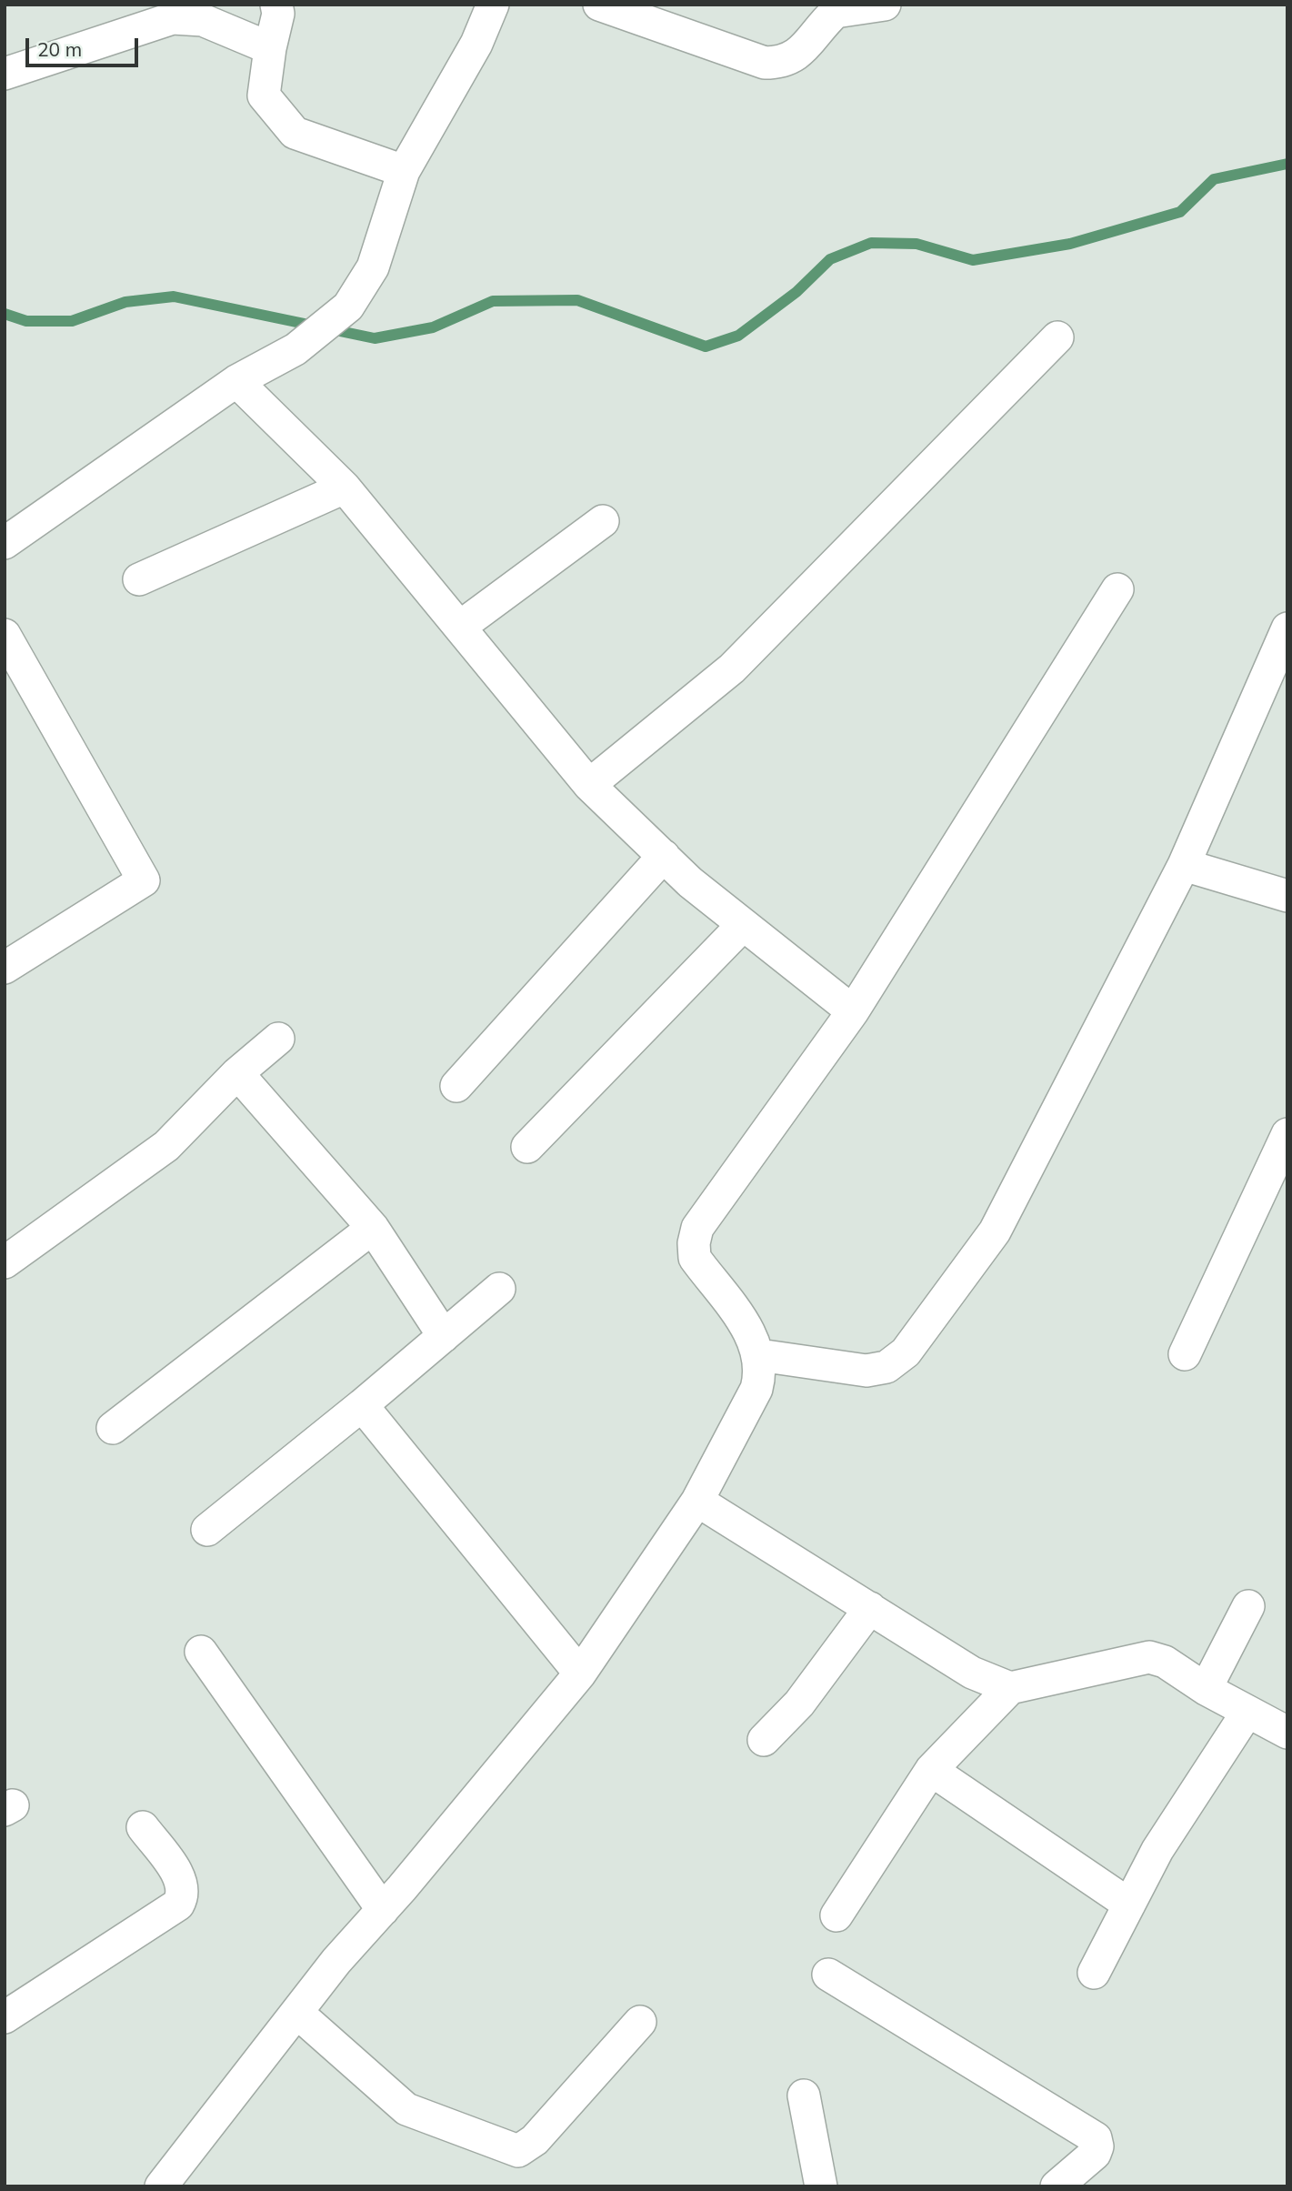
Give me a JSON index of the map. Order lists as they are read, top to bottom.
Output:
{
  "scale_bar": "20 m"
}
